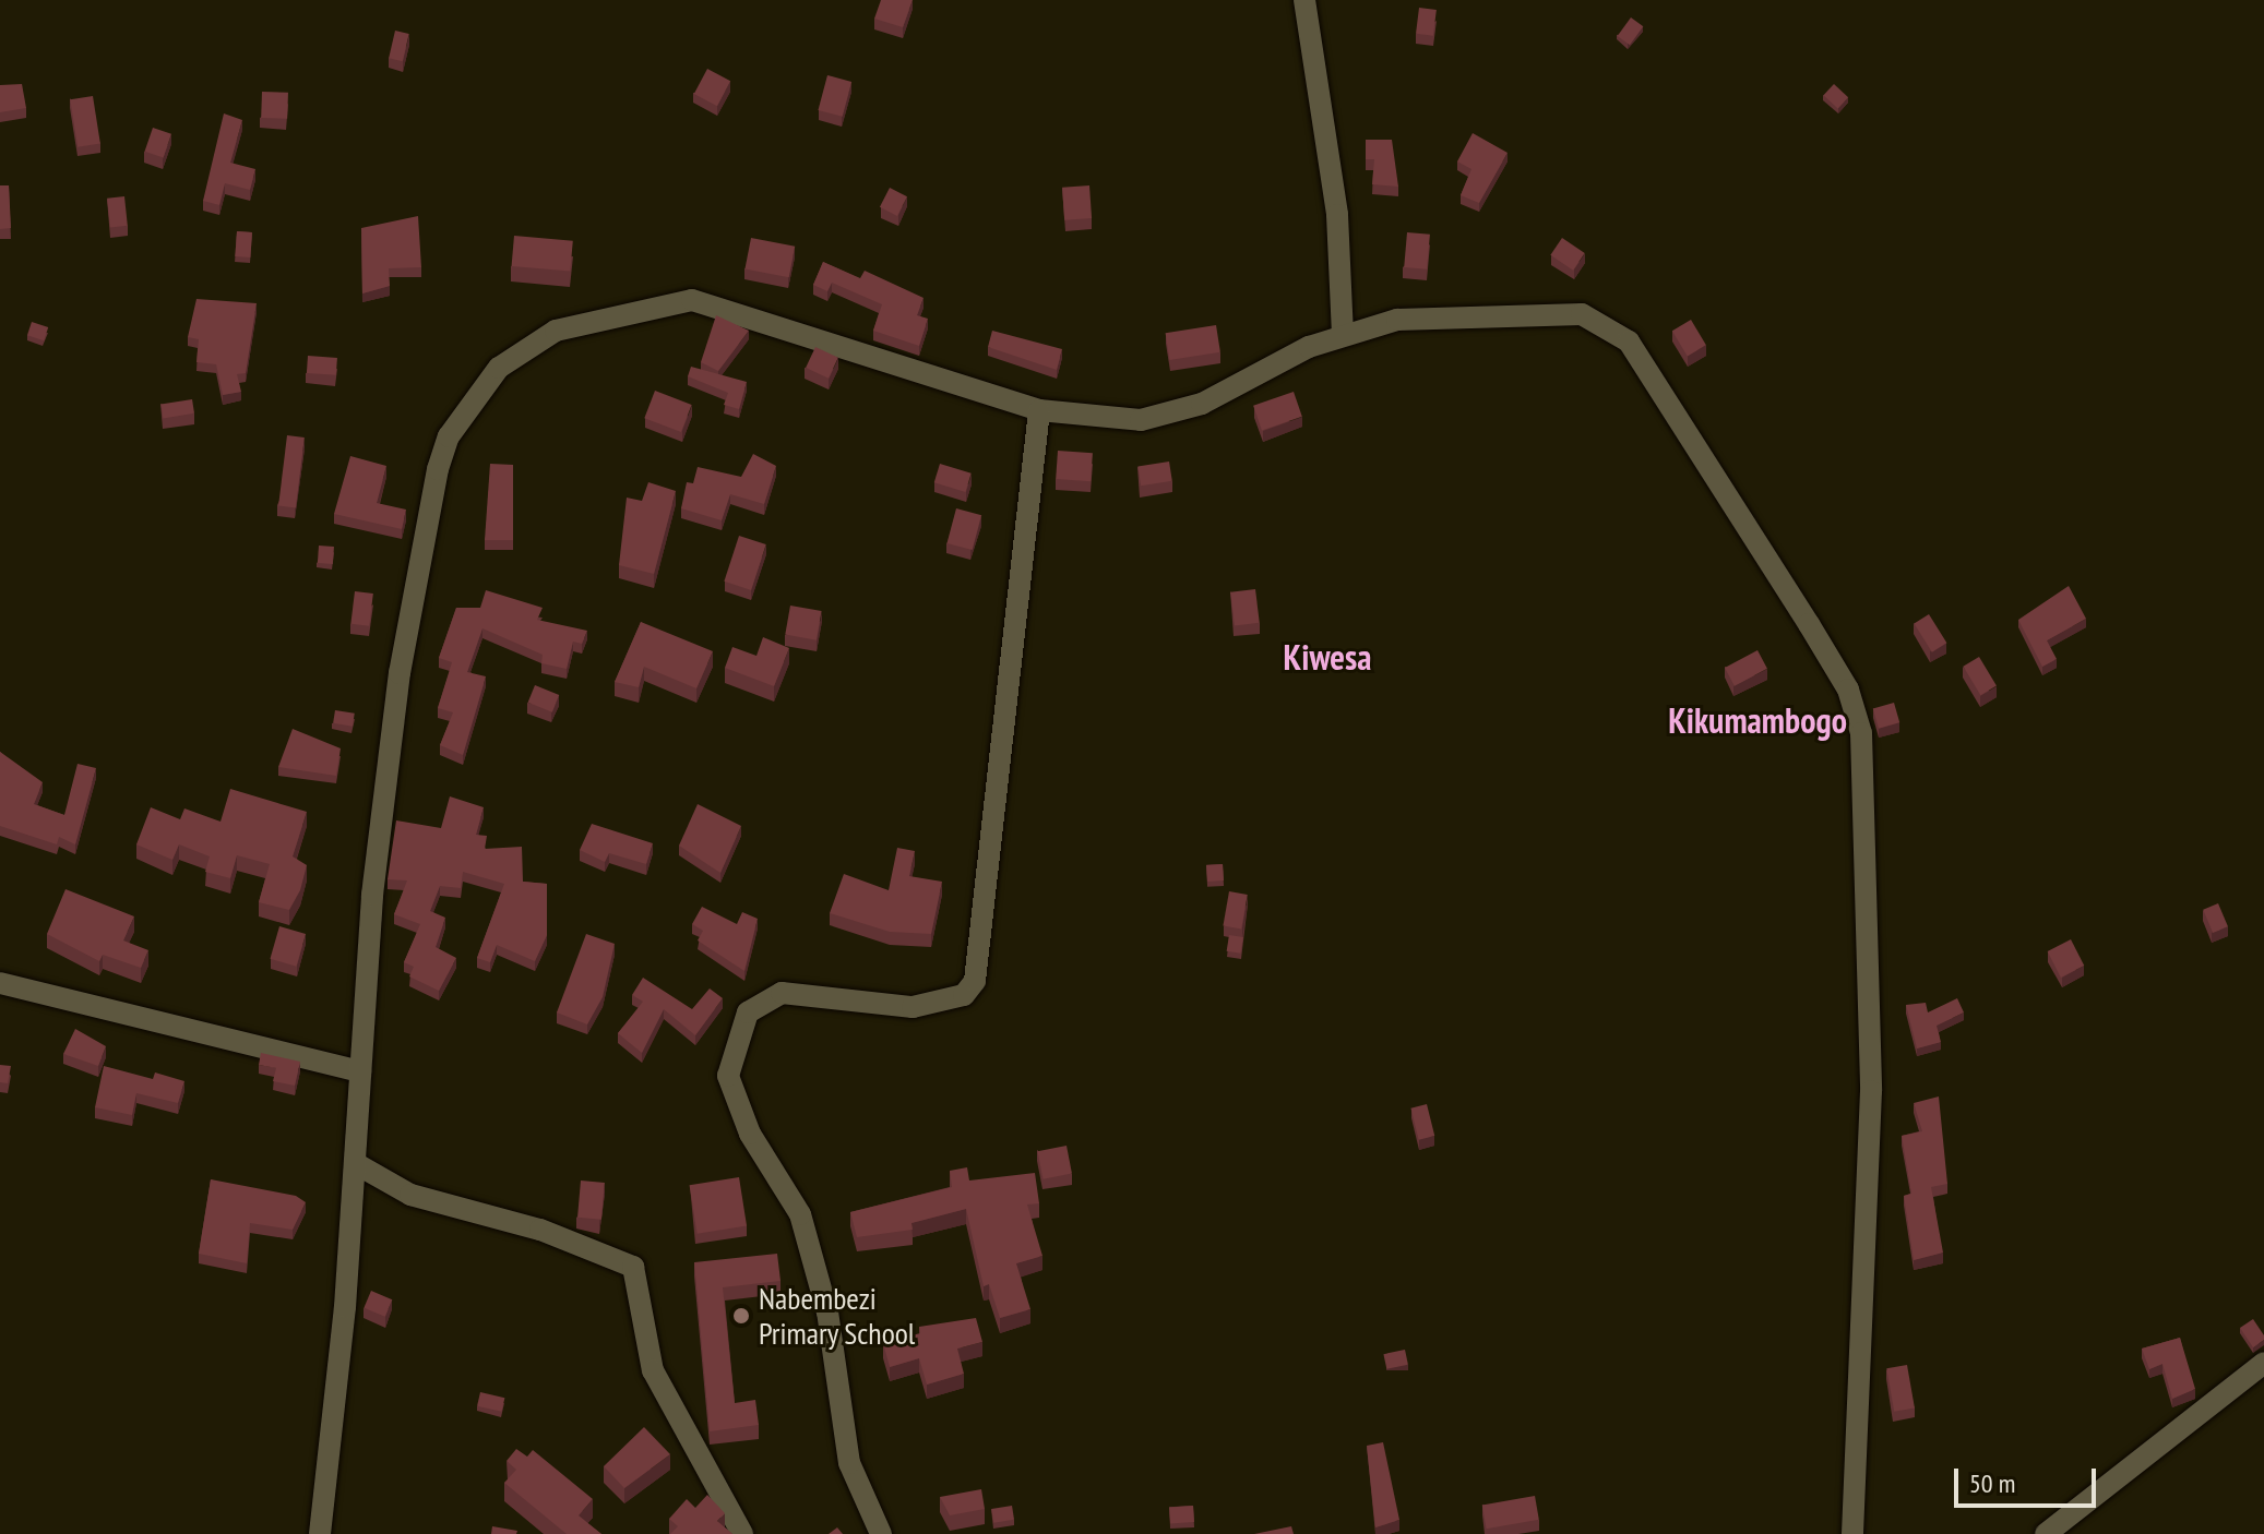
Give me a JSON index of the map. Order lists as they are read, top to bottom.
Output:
{
  "districts": ["Kiwesa", "Kikumambogo"],
  "places": ["Nabembezi Primary School"],
  "scale_bar": "50 m"
}
